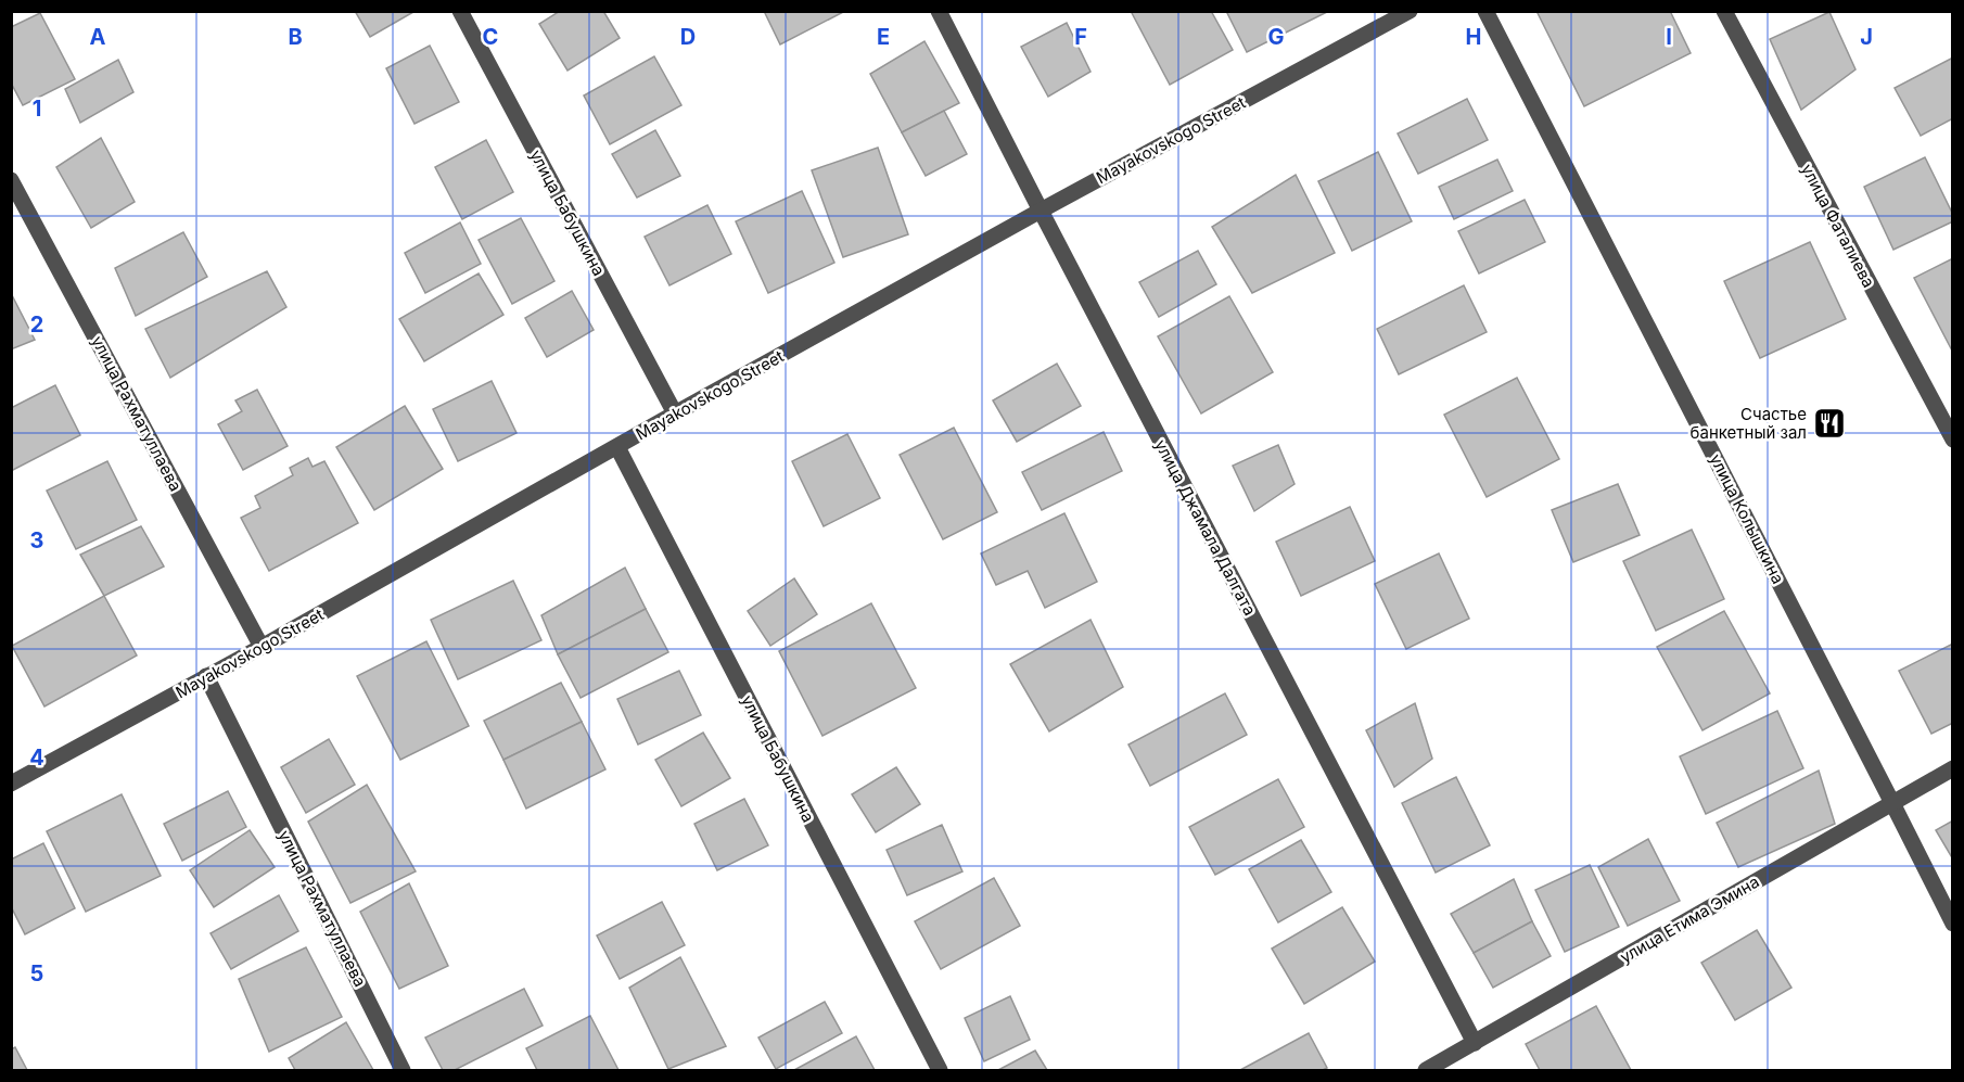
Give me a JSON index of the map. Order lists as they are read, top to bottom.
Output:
{
  "streets": {
    "street": [
      "Mayakovskogo Street",
      "улица Бабушкина",
      "улица Фаталиева",
      "улица Рахматуллаева",
      "улица Колышкина",
      "улица Джамала Далгата",
      "улица Етима Эмина"
    ]
  },
  "crossings": [
    ["Mayakovskogo Street", "улица Бабушкина"],
    ["Mayakovskogo Street", "улица Рахматуллаева"],
    ["Mayakovskogo Street", "улица Джамала Далгата"],
    ["улица Колышкина", "улица Етима Эмина"],
    ["улица Джамала Далгата", "улица Етима Эмина"]
  ],
  "places": {
    "restaurant": ["Счастье банкетный зал"]
  },
  "grid": {
    "columns": [
      "A",
      "B",
      "C",
      "D",
      "E",
      "F",
      "G",
      "H",
      "I",
      "J"
    ],
    "rows": [
      "1",
      "2",
      "3",
      "4",
      "5"
    ]
  }
}
